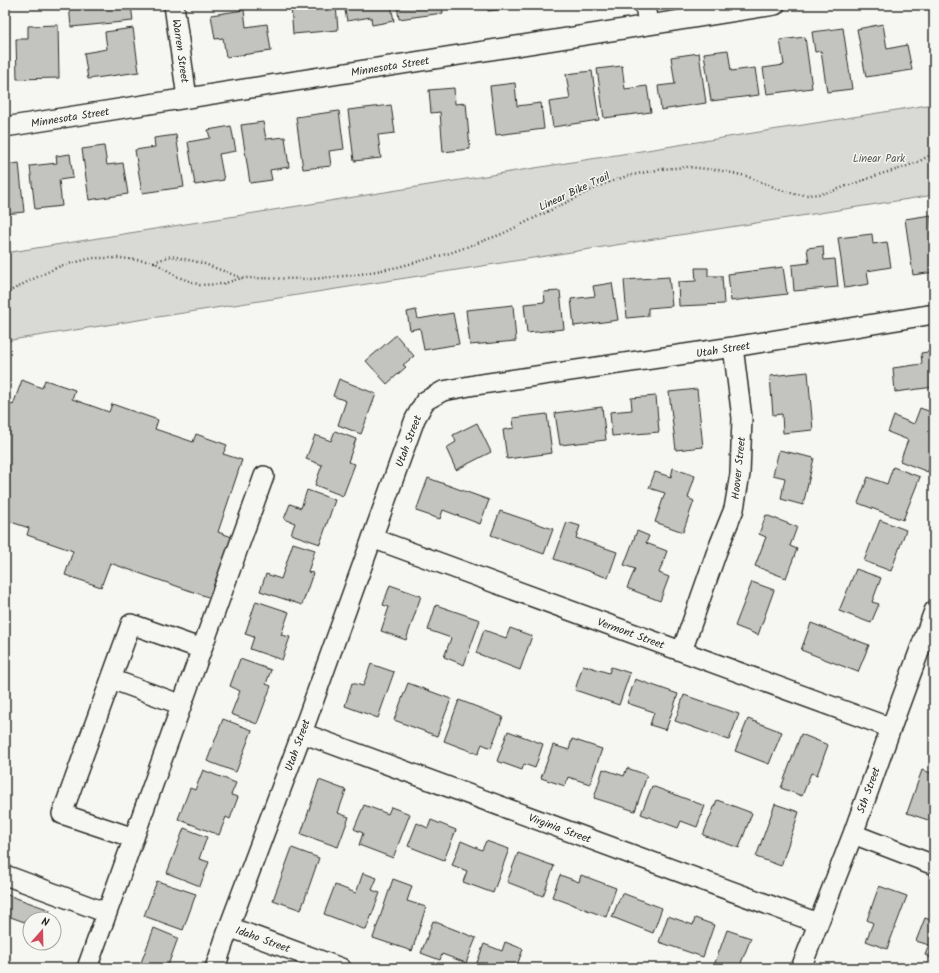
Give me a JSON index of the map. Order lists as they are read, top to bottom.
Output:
{
  "streets": {
    "street": [
      "Warren Street",
      "Minnesota Street",
      "Utah Street",
      "Hoover Street",
      "Vermont Street",
      "5th Street",
      "Virginia Street",
      "Idaho Street"
    ],
    "path": ["Linear Bike Trail"]
  },
  "crossings": [
    ["Warren Street", "Minnesota Street"],
    ["Utah Street", "Hoover Street"],
    ["Utah Street", "Vermont Street"],
    ["Utah Street", "Virginia Street"],
    ["Utah Street", "Idaho Street"],
    ["Hoover Street", "Vermont Street"],
    ["Vermont Street", "5th Street"],
    ["5th Street", "Virginia Street"]
  ],
  "parks": ["Linear Park"],
  "north": "top"
}
